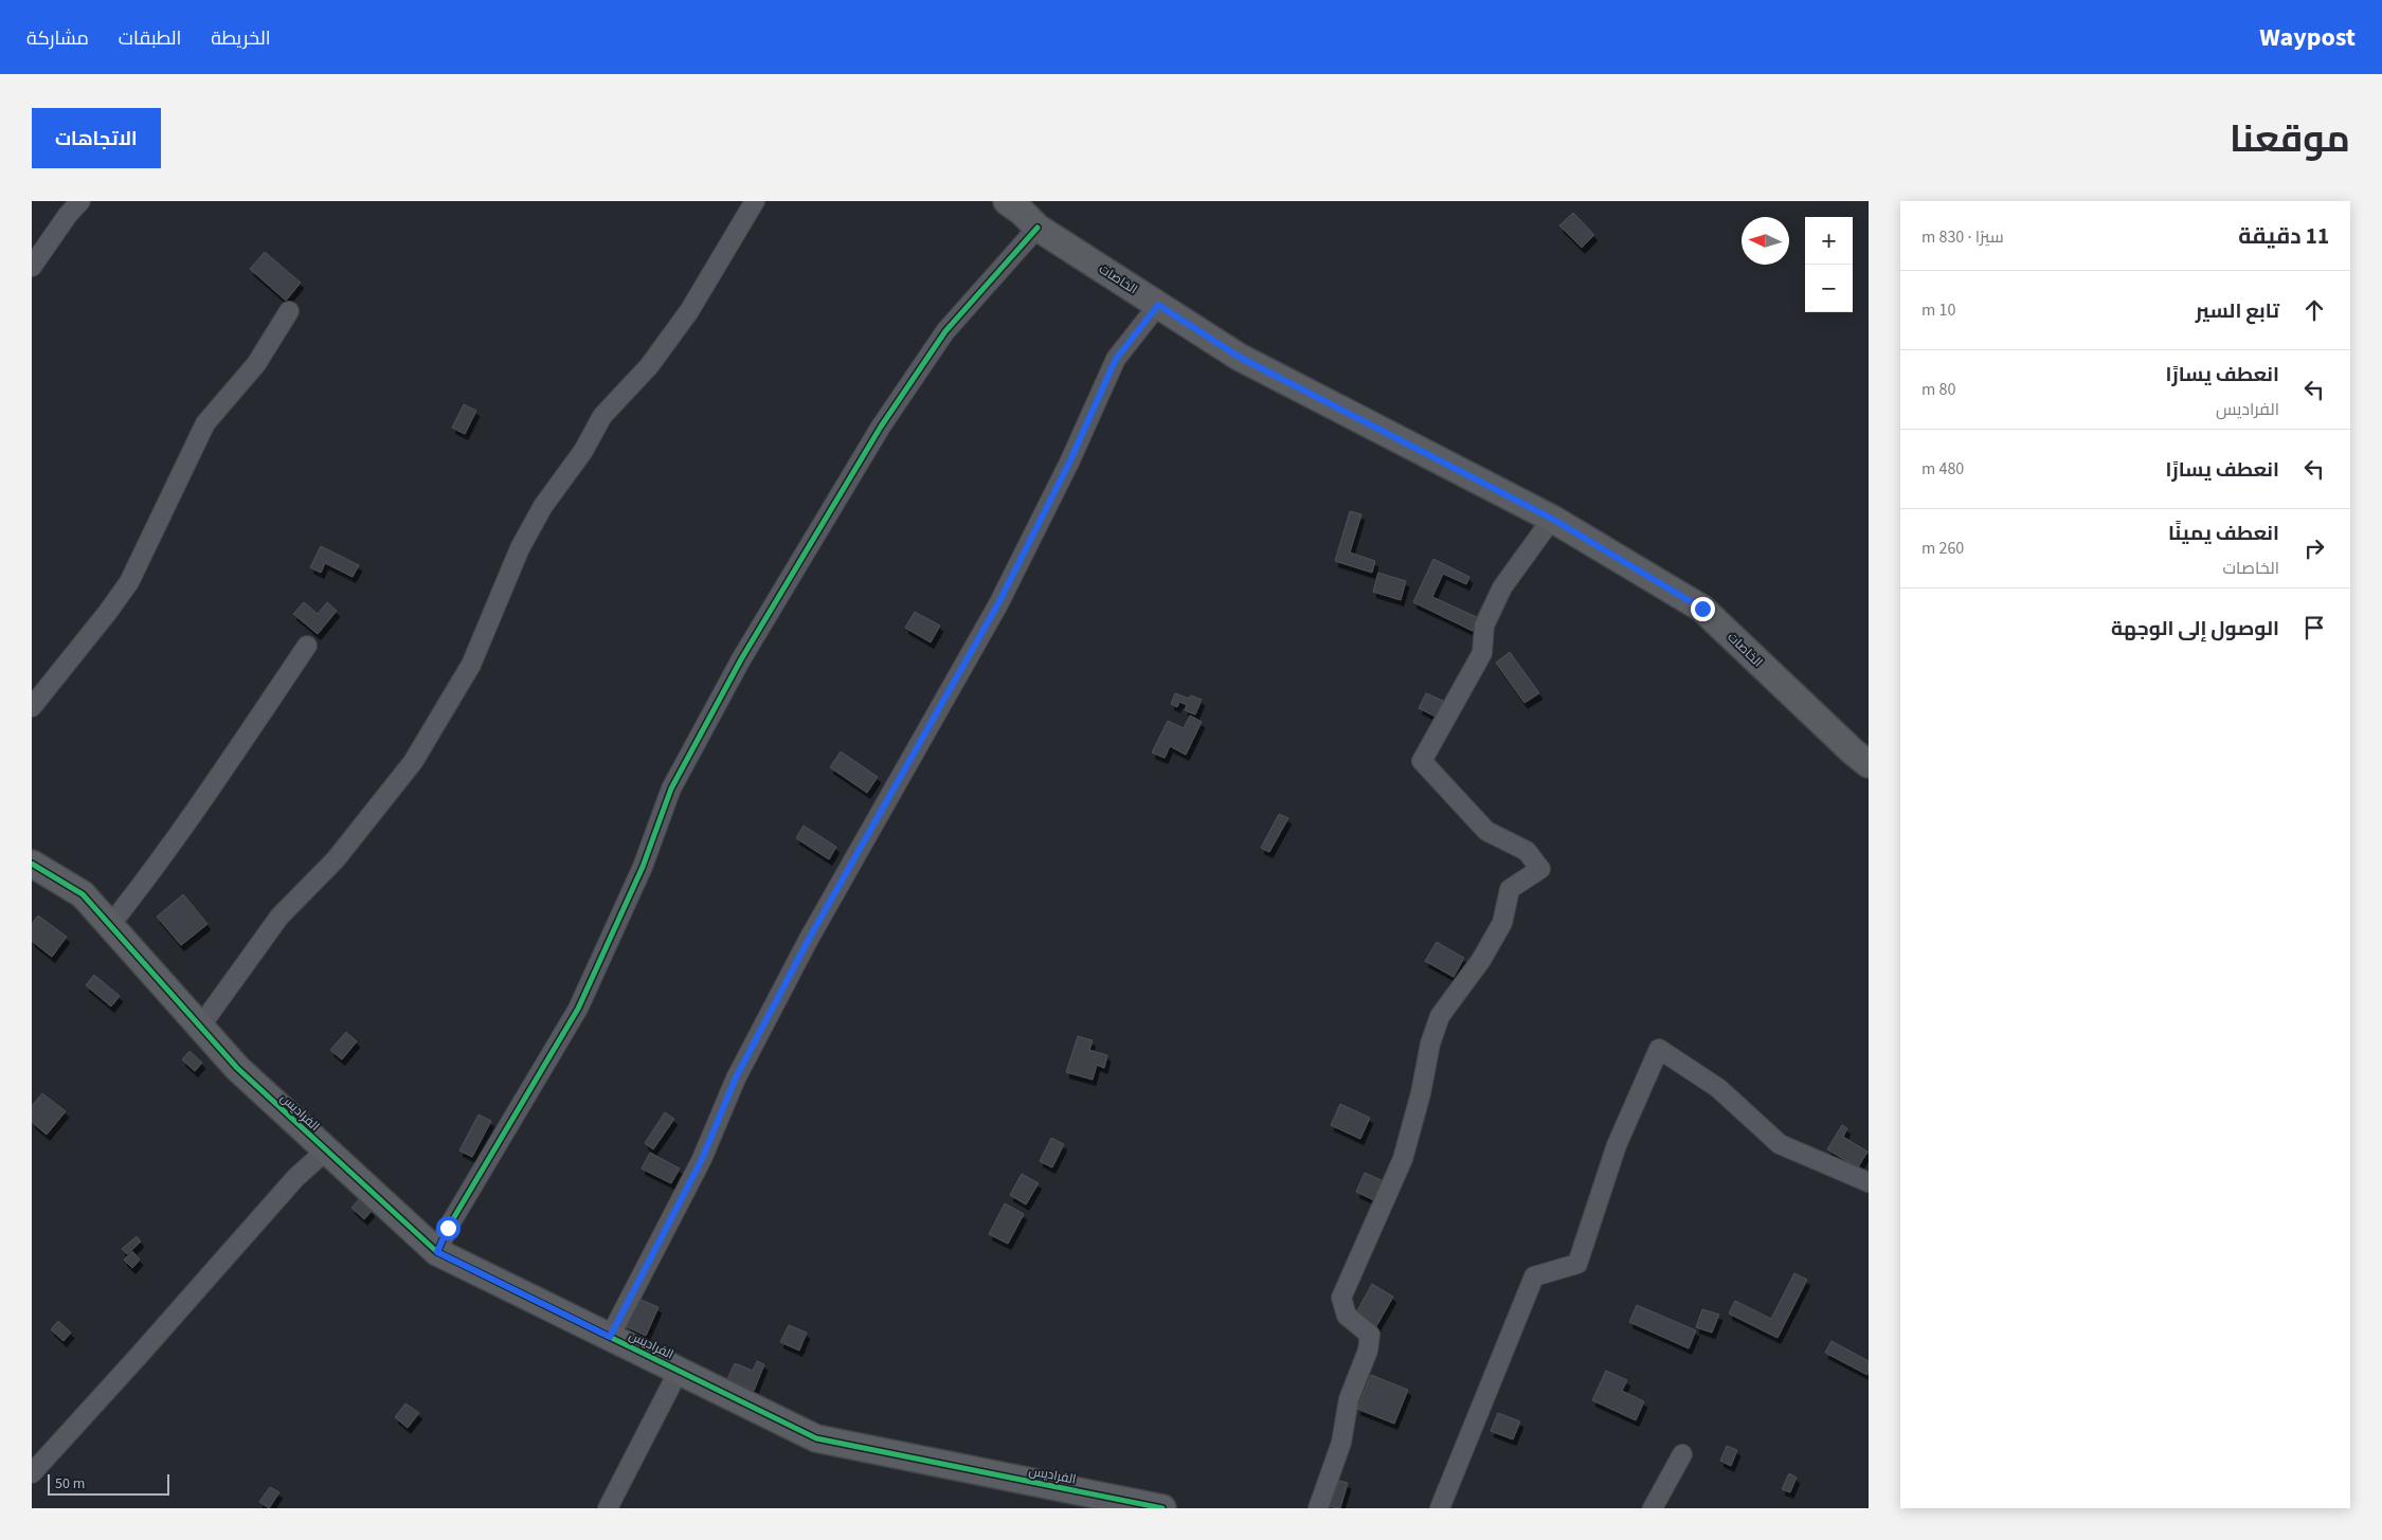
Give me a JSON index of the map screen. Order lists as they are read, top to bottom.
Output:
{
  "streets": {
    "street": ["الخاصات", "الفراديس"]
  },
  "scale_bar": "50 m",
  "north": "left",
  "page": {
    "header": "Waypost",
    "nav": ["الخريطة", "الطبقات", "مشاركة"],
    "title": "موقعنا",
    "buttons": "الاتجاهات",
    "heading": ["11 دقيقة", "سيرًا · 830 m"],
    "map_buttons": ["+", "−"],
    "list": [
      ["تابع السير", "10 m"],
      ["انعطف يسارًا", "الفراديس", "80 m"],
      ["انعطف يسارًا", "480 m"],
      ["انعطف يمينًا", "الخاصات", "260 m"],
      "الوصول إلى الوجهة"
    ],
    "scale": "50 m"
  }
}
